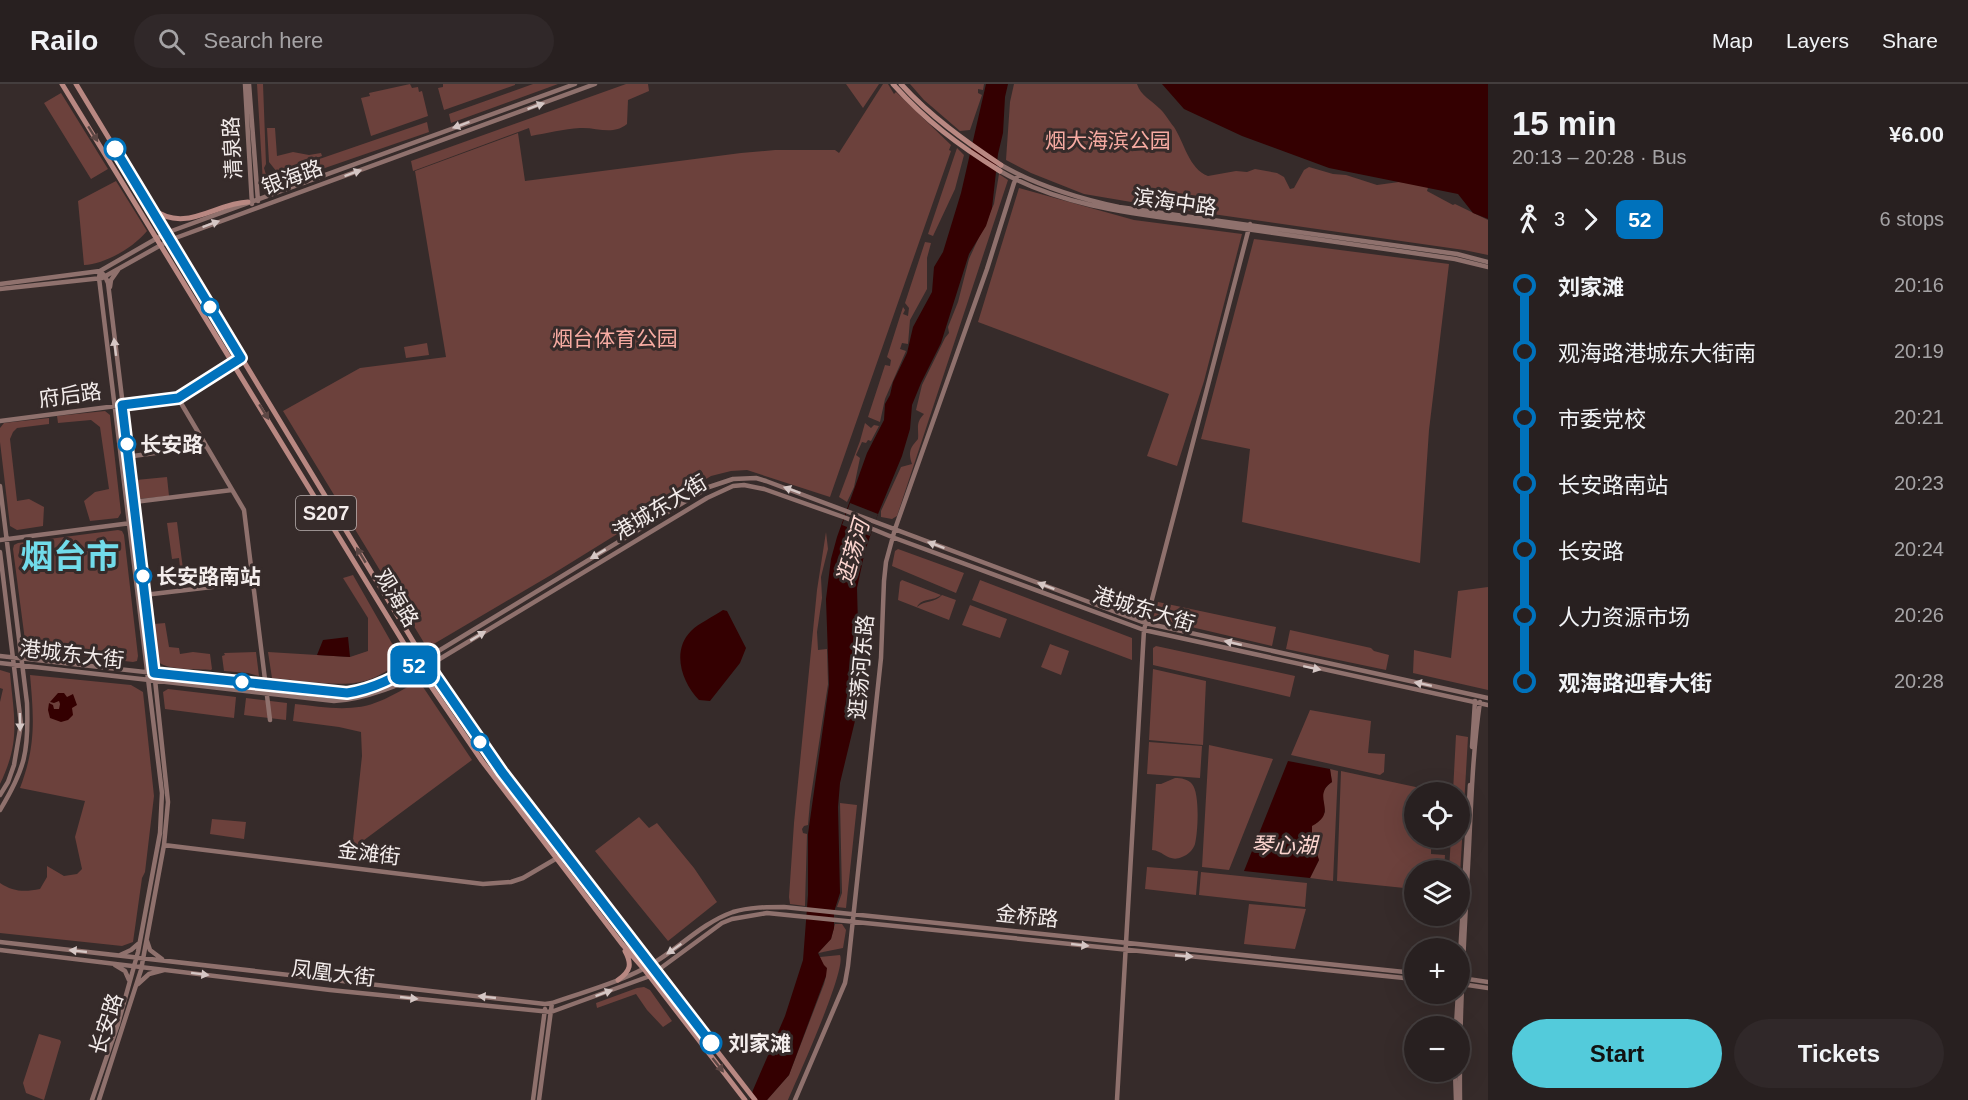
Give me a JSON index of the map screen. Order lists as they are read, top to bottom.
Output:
{
  "streets": {
    "main road": ["滨海中路", "S207", "观海路"],
    "street": [
      "清泉路",
      "银海路",
      "府后路",
      "港城东大街",
      "逛荡河东路",
      "金滩街",
      "金桥路",
      "凤凰大街",
      "长安路"
    ]
  },
  "crossings": [
    ["清泉路", "银海路"],
    ["银海路", "观海路"],
    ["银海路", "长安路"],
    ["滨海中路", "逛荡河东路"],
    ["府后路", "观海路"],
    ["府后路", "长安路"],
    ["港城东大街", "观海路"],
    ["港城东大街", "逛荡河东路"],
    ["港城东大街", "长安路"],
    ["观海路", "金滩街"],
    ["观海路", "金桥路"],
    ["观海路", "凤凰大街"],
    ["逛荡河东路", "金桥路"],
    ["金滩街", "长安路"],
    ["金桥路", "凤凰大街"],
    ["凤凰大街", "长安路"]
  ],
  "districts": ["烟台市"],
  "water": ["逛荡河", "琴心湖"],
  "parks": ["烟大海滨公园", "烟台体育公园"],
  "places": ["长安路", "长安路南站", "刘家滩"],
  "lines": ["bus line 52"],
  "page": {
    "header": "Railo",
    "search": "Search here",
    "nav": ["Map", "Layers", "Share"],
    "on_map": "52",
    "heading": ["15 min", "20:13 – 20:28 · Bus", "¥6.00"],
    "legs": ["3", "52", "6 stops"],
    "list": [
      {
        "name": "刘家滩",
        "value": "20:16"
      },
      {
        "name": "观海路港城东大街南",
        "value": "20:19"
      },
      {
        "name": "市委党校",
        "value": "20:21"
      },
      {
        "name": "长安路南站",
        "value": "20:23"
      },
      {
        "name": "长安路",
        "value": "20:24"
      },
      {
        "name": "人力资源市场",
        "value": "20:26"
      },
      {
        "name": "观海路迎春大街",
        "value": "20:28"
      }
    ],
    "map_buttons": ["+", "−"],
    "buttons": ["Start", "Tickets"]
  }
}
